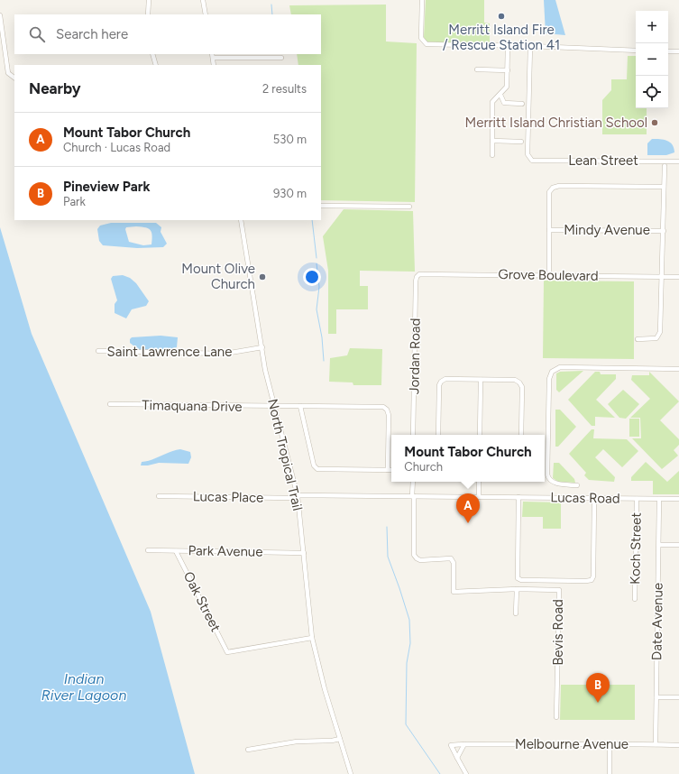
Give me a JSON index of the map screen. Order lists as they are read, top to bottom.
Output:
{
  "streets": {
    "street": [
      "Lean Street",
      "Mindy Avenue",
      "Grove Boulevard",
      "Saint Lawrence Lane",
      "Jordan Road",
      "Timaquana Drive",
      "North Tropical Trail",
      "Lucas Place",
      "Lucas Road",
      "Koch Street",
      "Park Avenue",
      "Oak Street",
      "Date Avenue",
      "Bevis Road",
      "Melbourne Avenue"
    ]
  },
  "crossings": [
    ["Grove Boulevard", "Jordan Road"],
    ["Saint Lawrence Lane", "North Tropical Trail"],
    ["Timaquana Drive", "North Tropical Trail"],
    ["North Tropical Trail", "Lucas Place"],
    ["North Tropical Trail", "Lucas Road"],
    ["North Tropical Trail", "Park Avenue"],
    ["North Tropical Trail", "Oak Street"],
    ["Lucas Place", "Lucas Road"],
    ["Lucas Road", "Koch Street"],
    ["Lucas Road", "Date Avenue"],
    ["Lucas Road", "Bevis Road"],
    ["Park Avenue", "Oak Street"],
    ["Date Avenue", "Melbourne Avenue"]
  ],
  "water": ["Indian River Lagoon"],
  "places": ["Merritt Island Fire / Rescue Station 41", "Merritt Island Christian School", "Mount Olive Church"],
  "page": {
    "map_buttons": ["+", "−"],
    "search": "Search here",
    "heading": ["Nearby", "2 results"],
    "list": [
      {
        "mark": "A",
        "name": "Mount Tabor Church",
        "note": "Church · Lucas Road",
        "value": "530 m"
      },
      {
        "mark": "B",
        "name": "Pineview Park",
        "note": "Park",
        "value": "930 m"
      }
    ],
    "popup": ["Mount Tabor Church", "Church"],
    "pins": ["A", "B"]
  }
}
